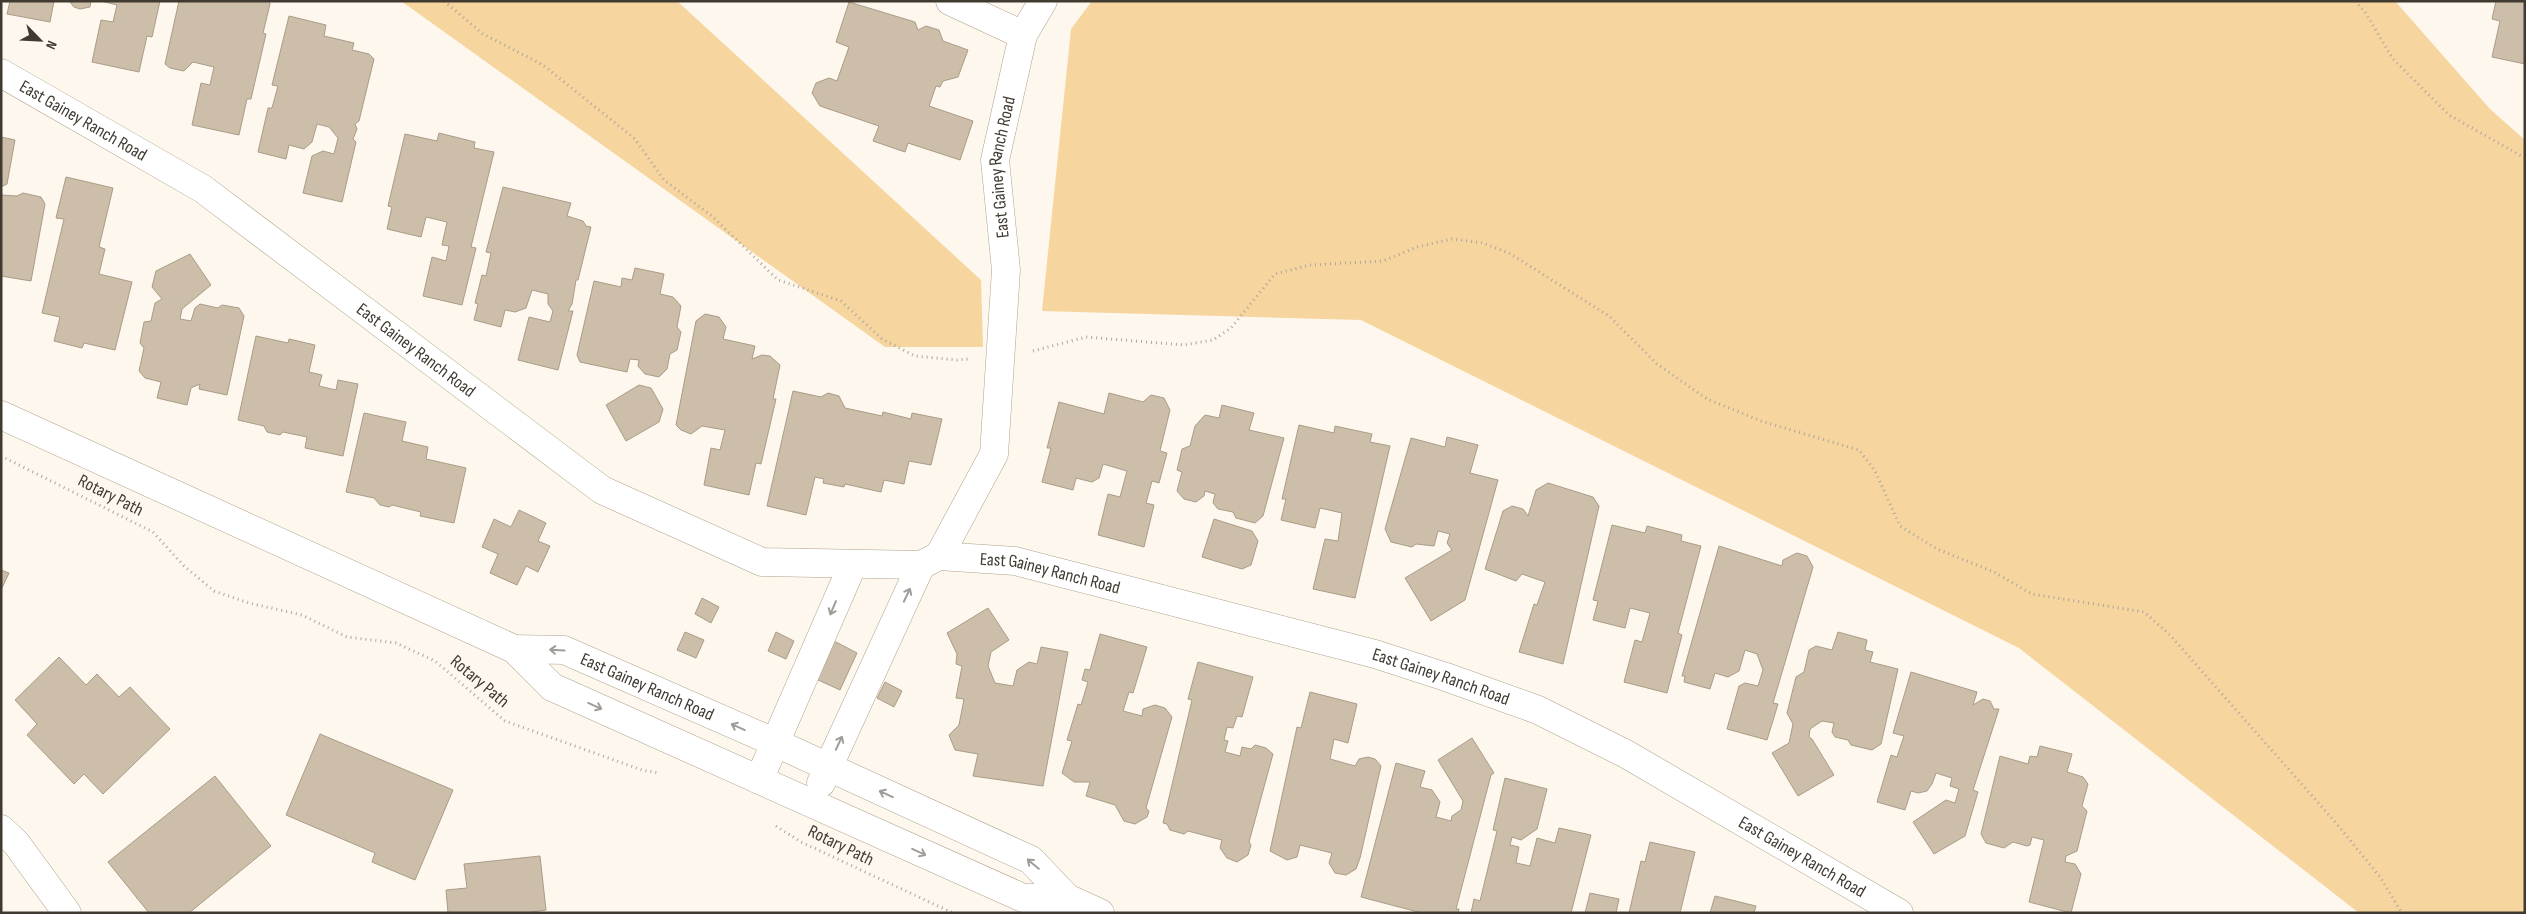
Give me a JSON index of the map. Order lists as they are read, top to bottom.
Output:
{
  "streets": {
    "street": ["East Gainey Ranch Road"],
    "path": ["Rotary Path"]
  },
  "north": "bottom right"
}
